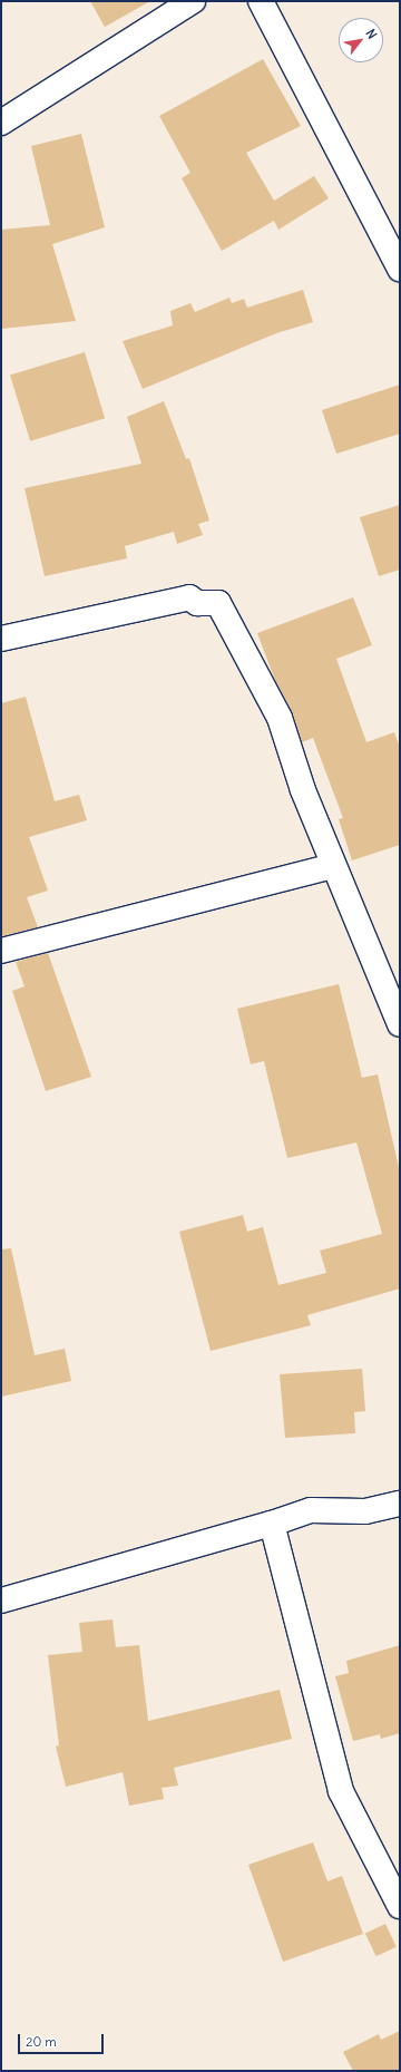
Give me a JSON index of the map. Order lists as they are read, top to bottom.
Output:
{
  "scale_bar": "20 m",
  "north": "top right"
}
